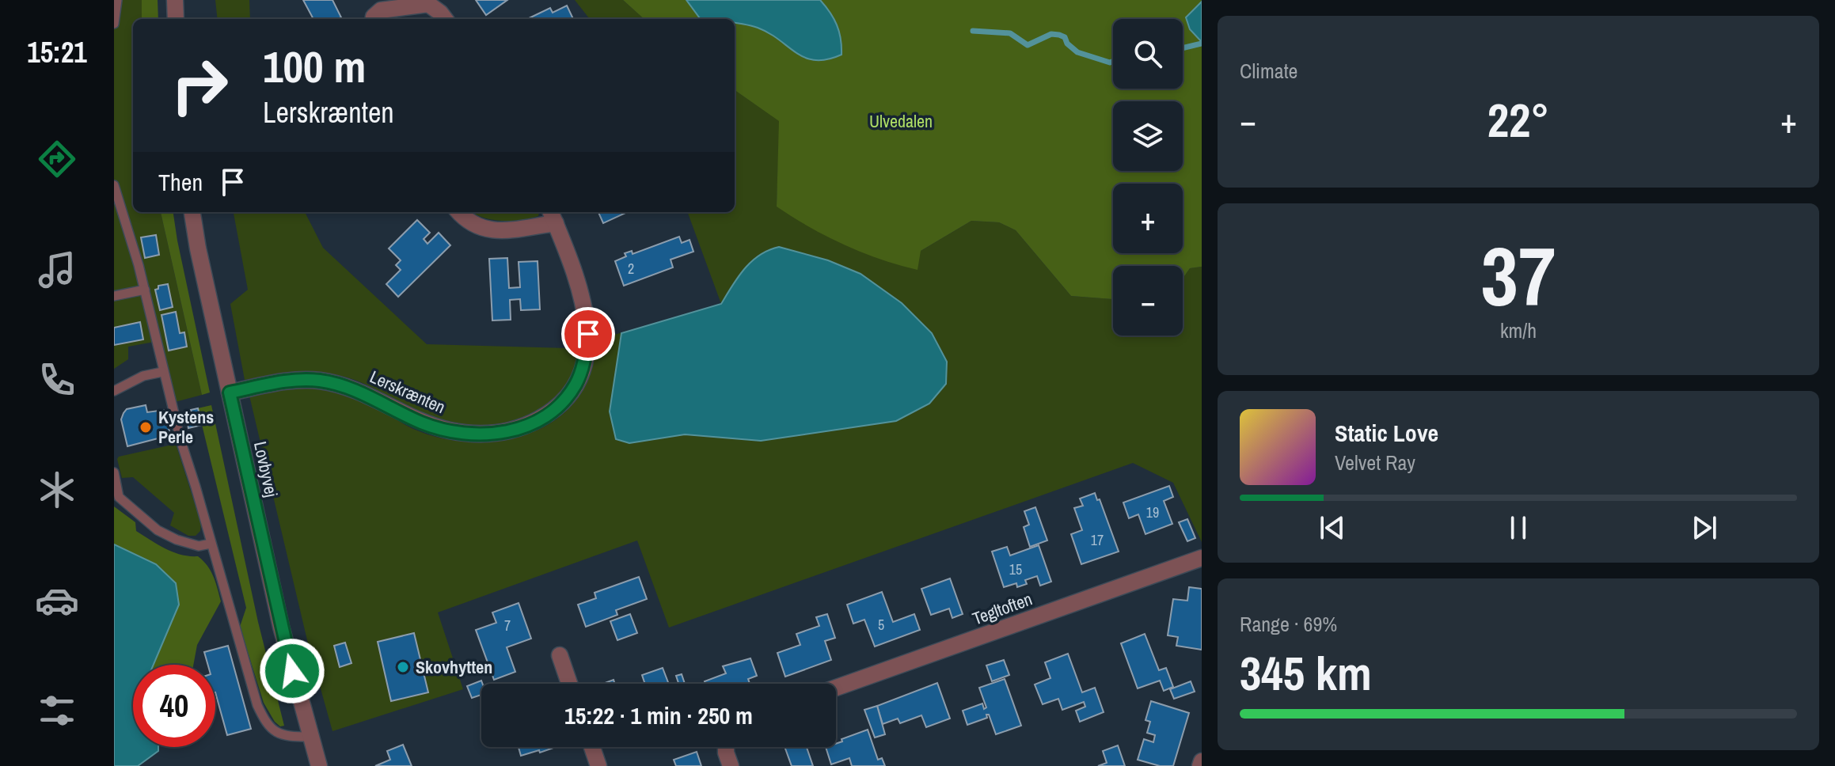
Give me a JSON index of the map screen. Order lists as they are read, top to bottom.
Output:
{
  "streets": {
    "street": ["Lerskrænten", "Lovbyvej", "Tegltoften"]
  },
  "crossings": [
    ["Lerskrænten", "Lovbyvej"]
  ],
  "parks": ["Ulvedalen"],
  "places": ["Kystens Perle", "Skovhytten"],
  "house_numbers": [
    "2",
    "19",
    "17",
    "15",
    "5",
    "7"
  ],
  "page": {
    "tabs": "15:21",
    "tile": [
      "Climate",
      ["37", "km/h"],
      ["Range · 69%", "345 km"]
    ],
    "map_buttons": ["+", "−"],
    "turn": ["100 m", "Lerskrænten"],
    "heat": ["−", "22°", "+"],
    "then": "Then",
    "song": ["Static Love", "Velvet Ray"],
    "limit": "40",
    "trip": "15:22 · 1 min · 250 m"
  }
}
